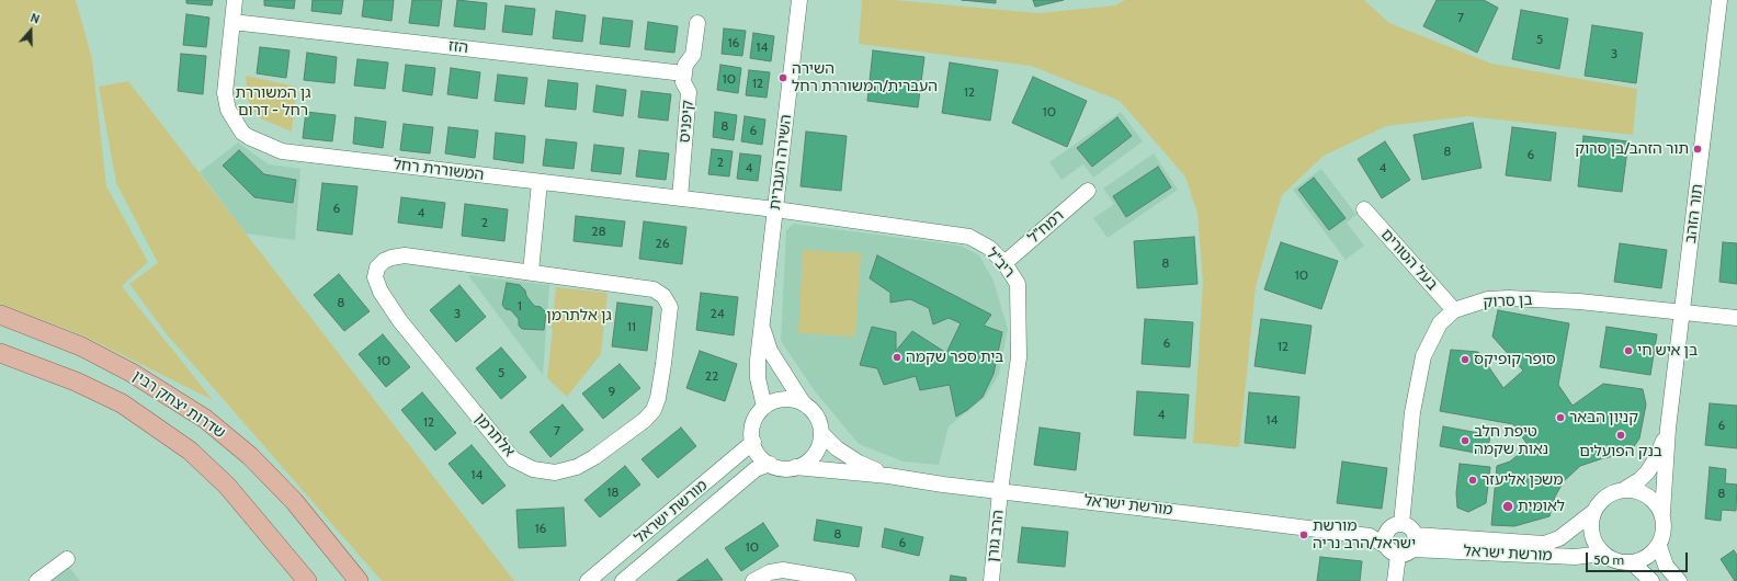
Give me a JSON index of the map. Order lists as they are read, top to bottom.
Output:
{
  "streets": {
    "main road": ["שדרות יצחק רבין"],
    "street": [
      "הזז",
      "קיפניס",
      "השירה העברית",
      "המשוררת רחל",
      "תור הזהב",
      "רמח\"ל",
      "בעל הטורים",
      "ריב\"ל",
      "בן סרוק",
      "אלתרמן",
      "מורשת ישראל",
      "הרב גורן"
    ]
  },
  "crossings": [
    ["הזז", "קיפניס"],
    ["הזז", "המשוררת רחל"],
    ["קיפניס", "המשוררת רחל"],
    ["השירה העברית", "המשוררת רחל"],
    ["השירה העברית", "ריב\"ל"],
    ["השירה העברית", "מורשת ישראל"],
    ["המשוררת רחל", "ריב\"ל"],
    ["תור הזהב", "בן סרוק"],
    ["תור הזהב", "מורשת ישראל"],
    ["רמח\"ל", "ריב\"ל"],
    ["בעל הטורים", "בן סרוק"],
    ["ריב\"ל", "מורשת ישראל"],
    ["ריב\"ל", "הרב גורן"],
    ["בן סרוק", "מורשת ישראל"],
    ["מורשת ישראל", "הרב גורן"]
  ],
  "parks": ["גן המשוררת רחל - דרום", "גן אלתרמן"],
  "places": [
    "השירה העברית/המשוררת רחל",
    "תור הזהב/בן סרוק",
    "בן איש חי",
    "בית ספר שקמה",
    "סופר קופיקס",
    "קניון הבאר",
    "בנק הפועלים",
    "טיפת חלב נאות שקמה",
    "משכן אליעזר",
    "לאומית",
    "מורשת ישראל/הרב נריה"
  ],
  "house_numbers": [
    "7",
    "5",
    "16",
    "14",
    "3",
    "10",
    "12",
    "12",
    "10",
    "8",
    "6",
    "8",
    "6",
    "2",
    "4",
    "4",
    "6",
    "4",
    "2",
    "28",
    "26",
    "8",
    "10",
    "8",
    "1",
    "3",
    "24",
    "11",
    "6",
    "12",
    "10",
    "5",
    "22",
    "9",
    "4",
    "14",
    "12",
    "6",
    "7",
    "14",
    "18",
    "8",
    "16",
    "8",
    "6",
    "10"
  ],
  "scale_bar": "50 m",
  "north": "top"
}
